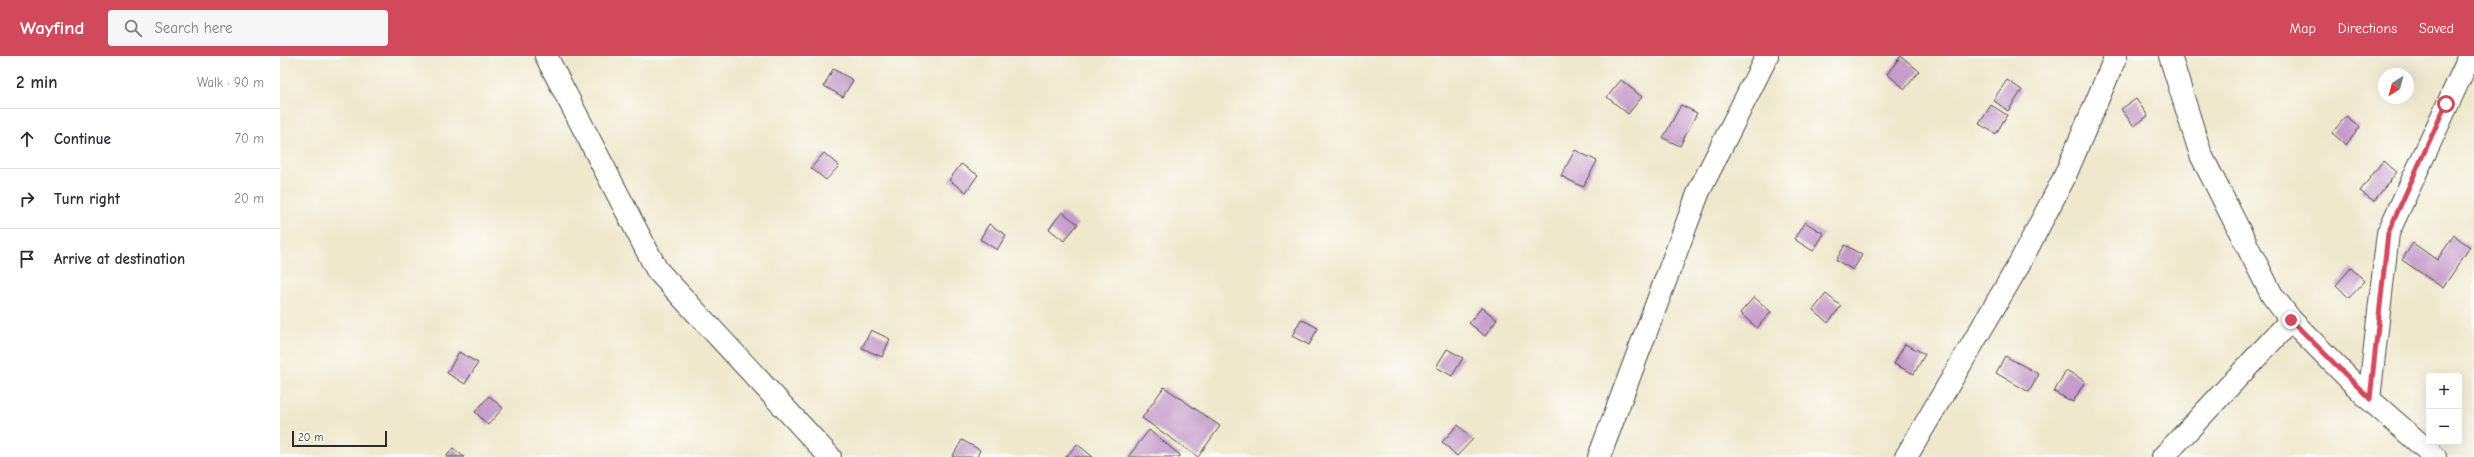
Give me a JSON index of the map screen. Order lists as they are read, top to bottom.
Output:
{
  "scale_bar": "20 m",
  "north": "bottom left",
  "page": {
    "header": "Wayfind",
    "search": "Search here",
    "nav": ["Map", "Directions", "Saved"],
    "heading": ["2 min", "Walk · 90 m"],
    "list": [
      ["Continue", "70 m"],
      ["Turn right", "20 m"],
      "Arrive at destination"
    ],
    "map_buttons": ["+", "−"],
    "scale": "20 m"
  }
}
